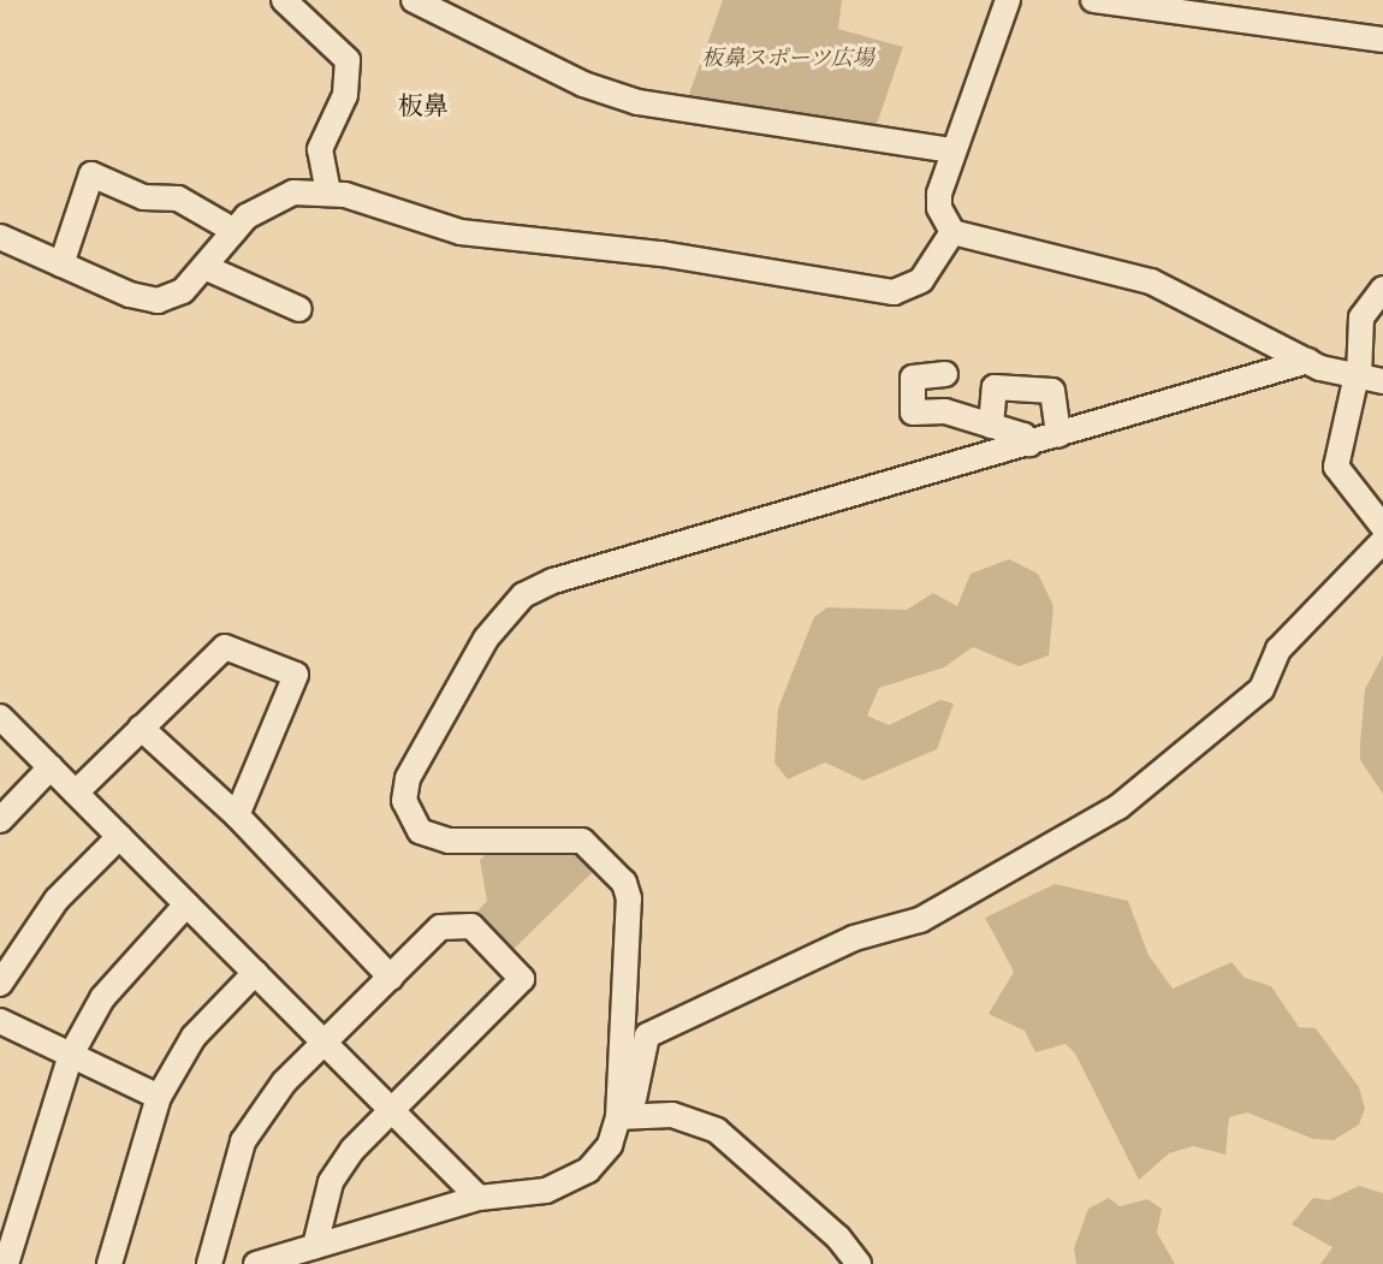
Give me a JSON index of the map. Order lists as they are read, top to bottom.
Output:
{
  "districts": ["板鼻"],
  "parks": ["板鼻スポーツ広場"]
}
